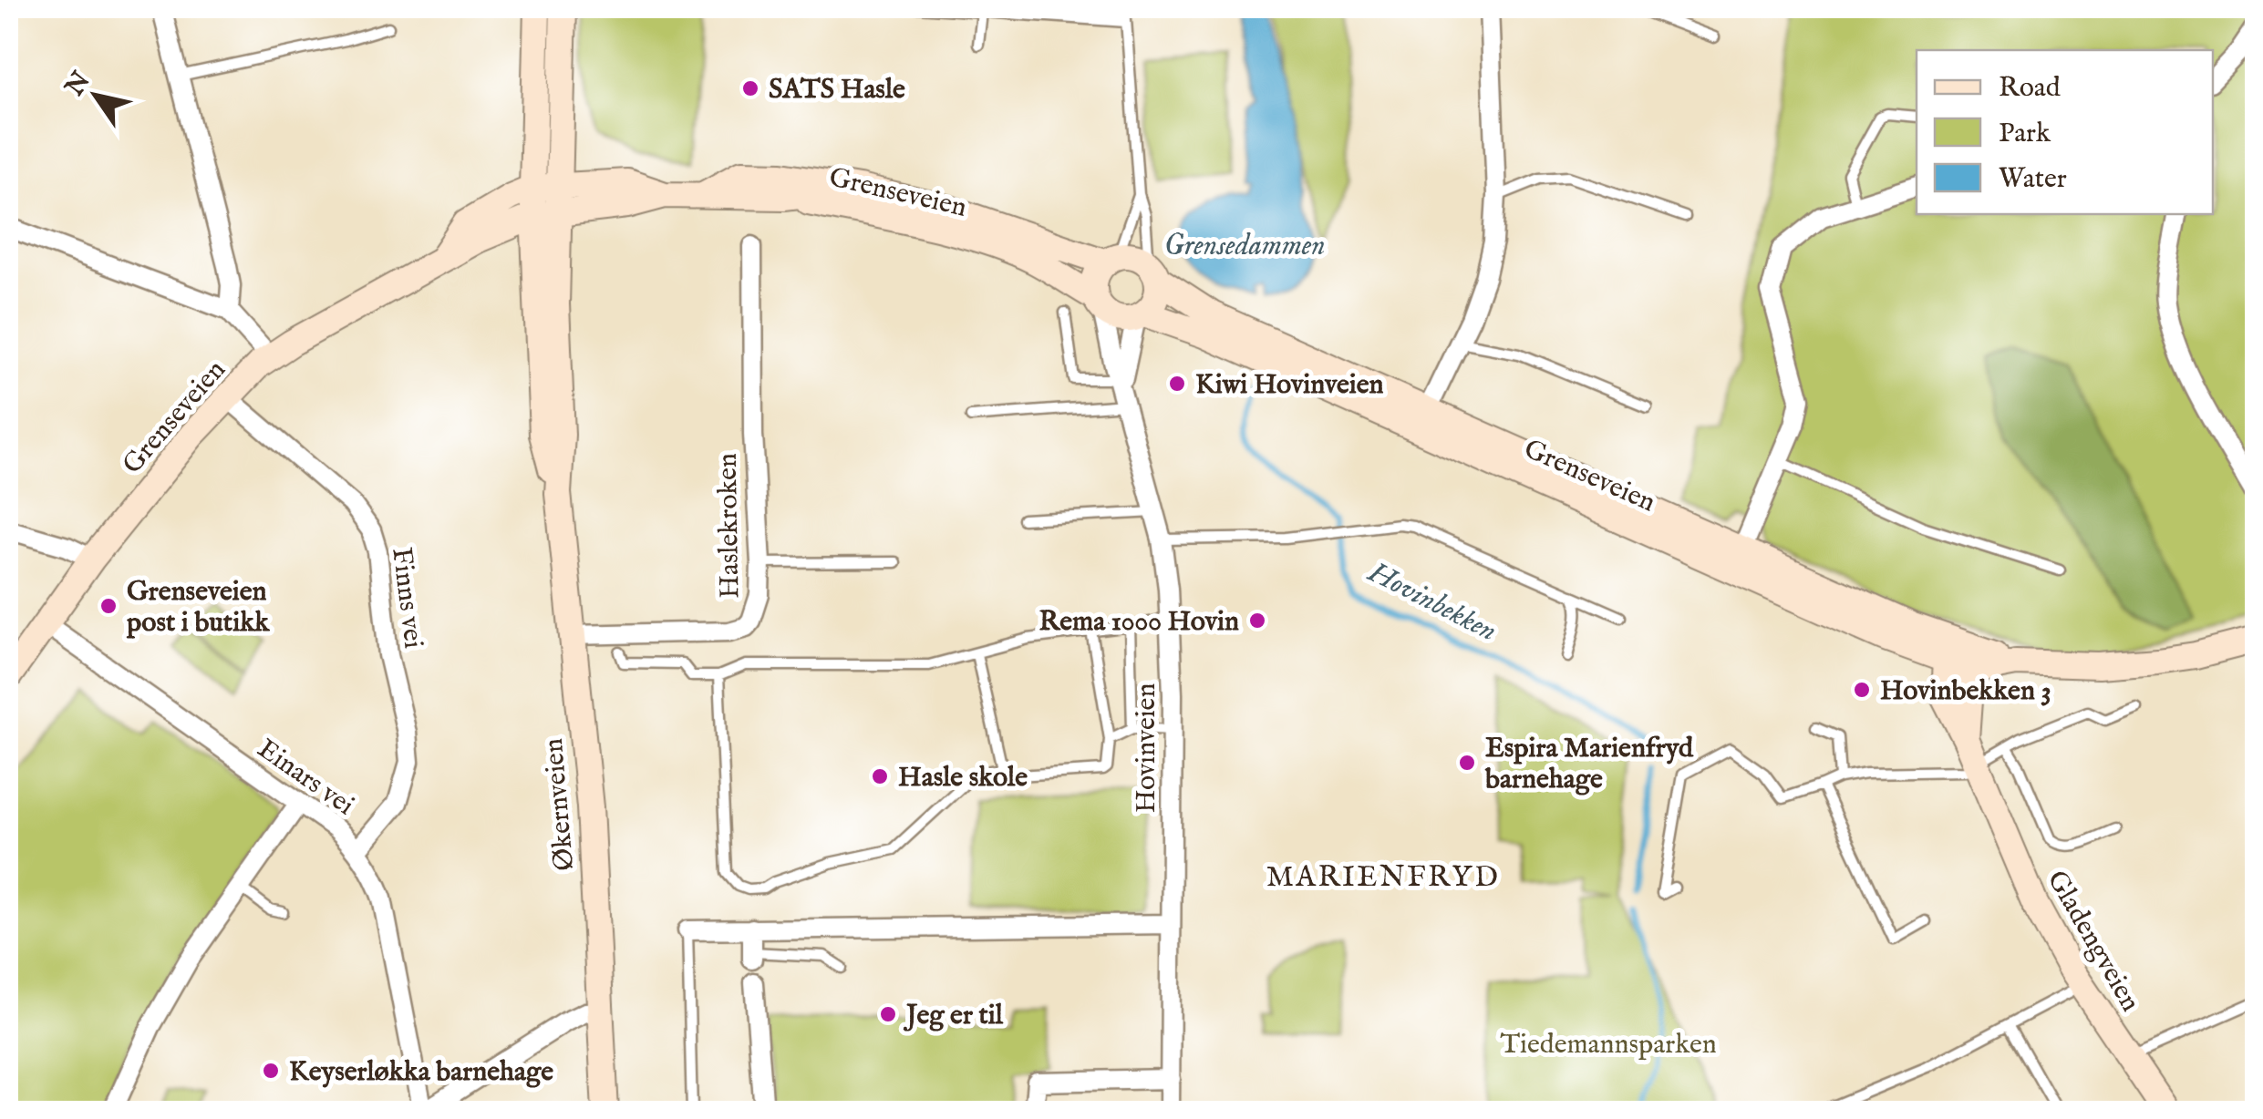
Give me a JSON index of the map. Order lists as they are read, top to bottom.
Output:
{
  "streets": {
    "main road": ["Grenseveien", "Økernveien", "Gladengveien"],
    "street": [
      "Haslekroken",
      "Finns vei",
      "Hovinveien",
      "Einars vei"
    ]
  },
  "crossings": [
    ["Grenseveien", "Finns vei"],
    ["Grenseveien", "Hovinveien"],
    ["Grenseveien", "Einars vei"],
    ["Grenseveien", "Økernveien"],
    ["Grenseveien", "Gladengveien"],
    ["Haslekroken", "Økernveien"],
    ["Finns vei", "Einars vei"]
  ],
  "districts": ["MARIENFRYD"],
  "water": ["Grensedammen", "Hovinbekken"],
  "parks": ["Tiedemannsparken"],
  "places": [
    "SATS Hasle",
    "Kiwi Hovinveien",
    "Grenseveien post i butikk",
    "Rema 1000 Hovin",
    "Hovinbekken 3",
    "Espira Marienfryd barnehage",
    "Hasle skole",
    "Jeg er til",
    "Keyserløkka barnehage"
  ],
  "legend": ["Road", "Park", "Water"],
  "north": "top left"
}
